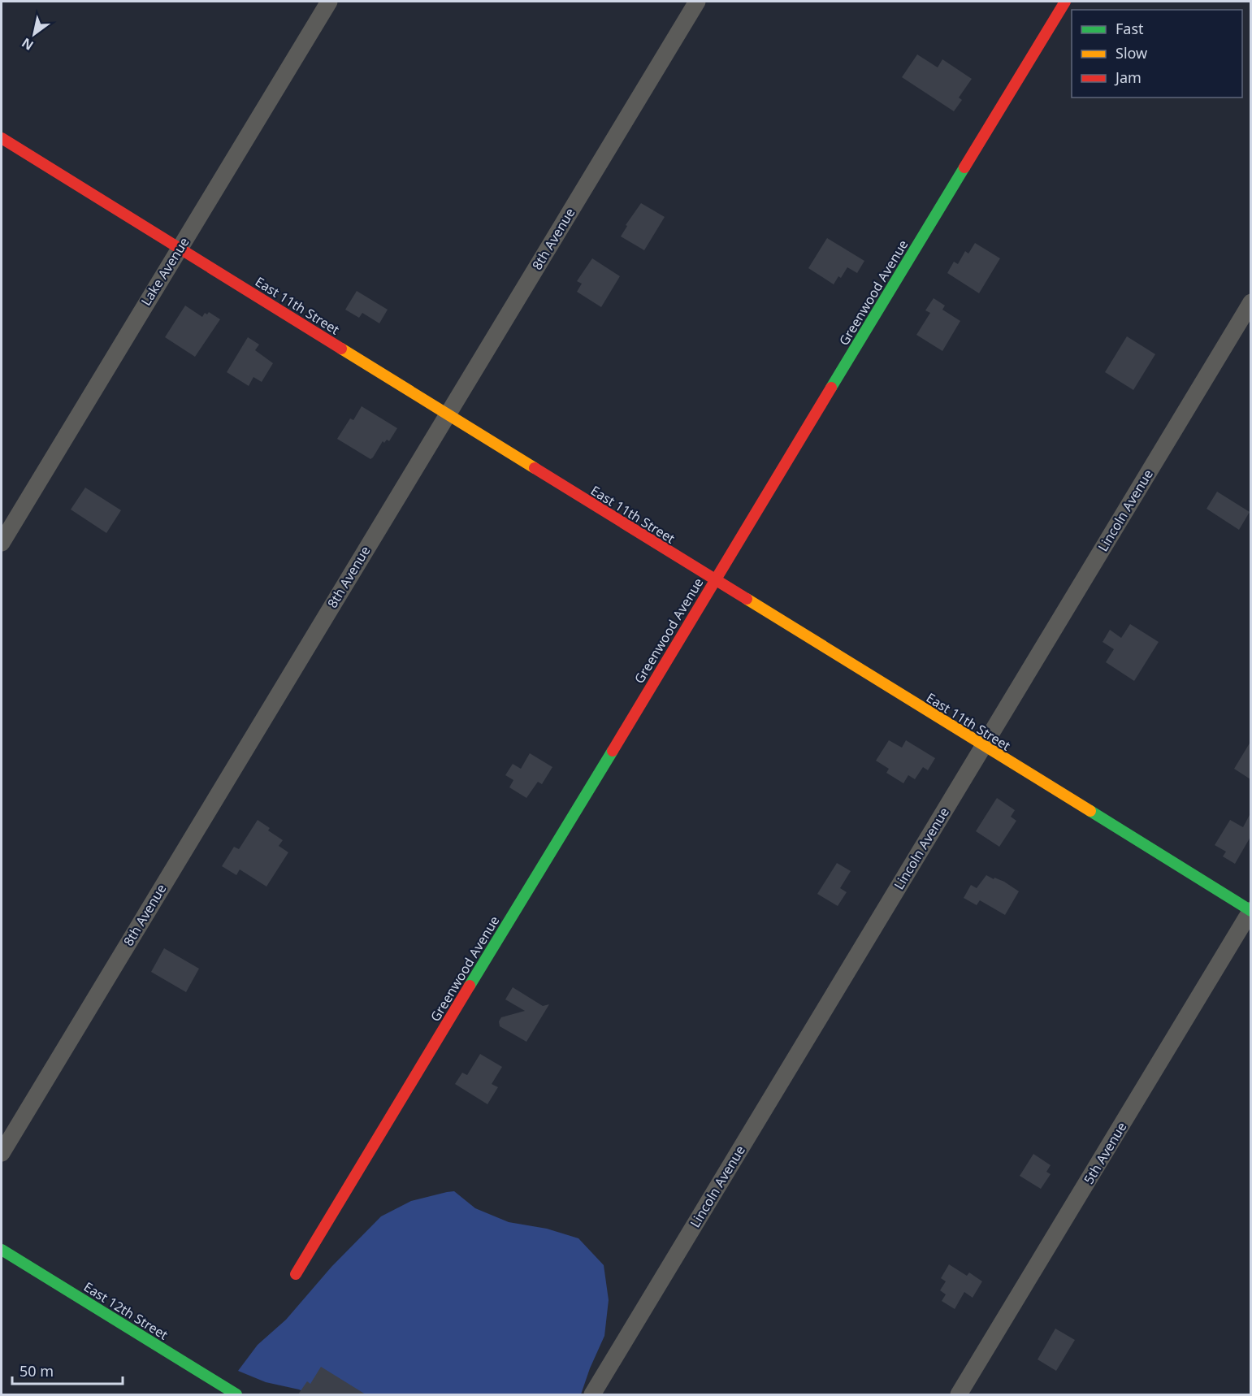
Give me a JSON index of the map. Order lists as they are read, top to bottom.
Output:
{
  "streets": {
    "street": [
      "8th Avenue",
      "Lake Avenue",
      "Greenwood Avenue",
      "East 11th Street",
      "Lincoln Avenue",
      "5th Avenue",
      "East 12th Street"
    ]
  },
  "crossings": [
    ["8th Avenue", "East 11th Street"],
    ["Lake Avenue", "East 11th Street"],
    ["Greenwood Avenue", "East 11th Street"],
    ["East 11th Street", "Lincoln Avenue"],
    ["East 11th Street", "5th Avenue"]
  ],
  "legend": ["Fast", "Slow", "Jam"],
  "scale_bar": "50 m",
  "north": "bottom left"
}
